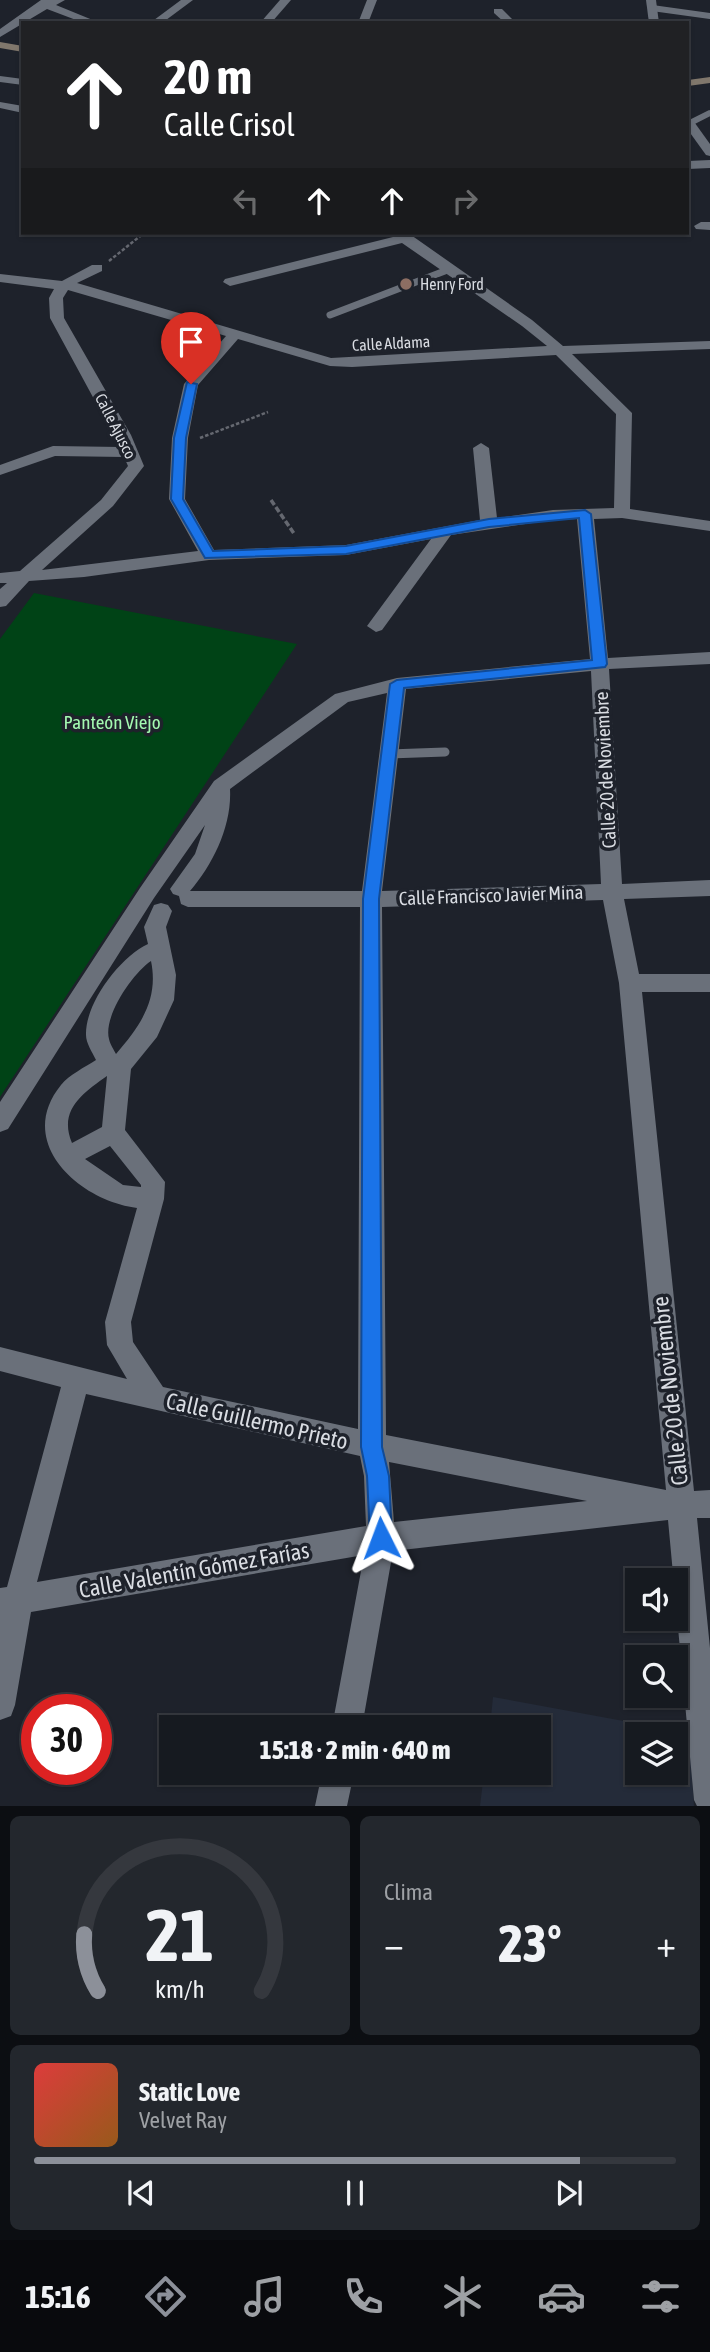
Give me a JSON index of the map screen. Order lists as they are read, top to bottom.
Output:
{
  "streets": {
    "street": [
      "Calle Aldama",
      "Calle Ajusco",
      "Calle 20 de Noviembre",
      "Calle Francisco Javier Mina",
      "Calle Guillermo Prieto",
      "Calle Valentín Gómez Farías"
    ]
  },
  "crossings": [
    ["Calle Aldama", "Calle Ajusco"],
    ["Calle 20 de Noviembre", "Calle Francisco Javier Mina"],
    ["Calle 20 de Noviembre", "Calle Guillermo Prieto"],
    ["Calle 20 de Noviembre", "Calle Valentín Gómez Farías"],
    ["Calle Guillermo Prieto", "Calle Valentín Gómez Farías"]
  ],
  "parks": ["Panteón Viejo"],
  "places": ["Henry Ford"],
  "page": {
    "turn": ["20 m", "Calle Crisol"],
    "limit": "30",
    "trip": "15:18 · 2 min · 640 m",
    "tile": "Clima",
    "heat": ["−", "23°", "+"],
    "song": ["Static Love", "Velvet Ray"],
    "tabs": "15:16",
    "gauge": ["21", "km/h"]
  }
}
